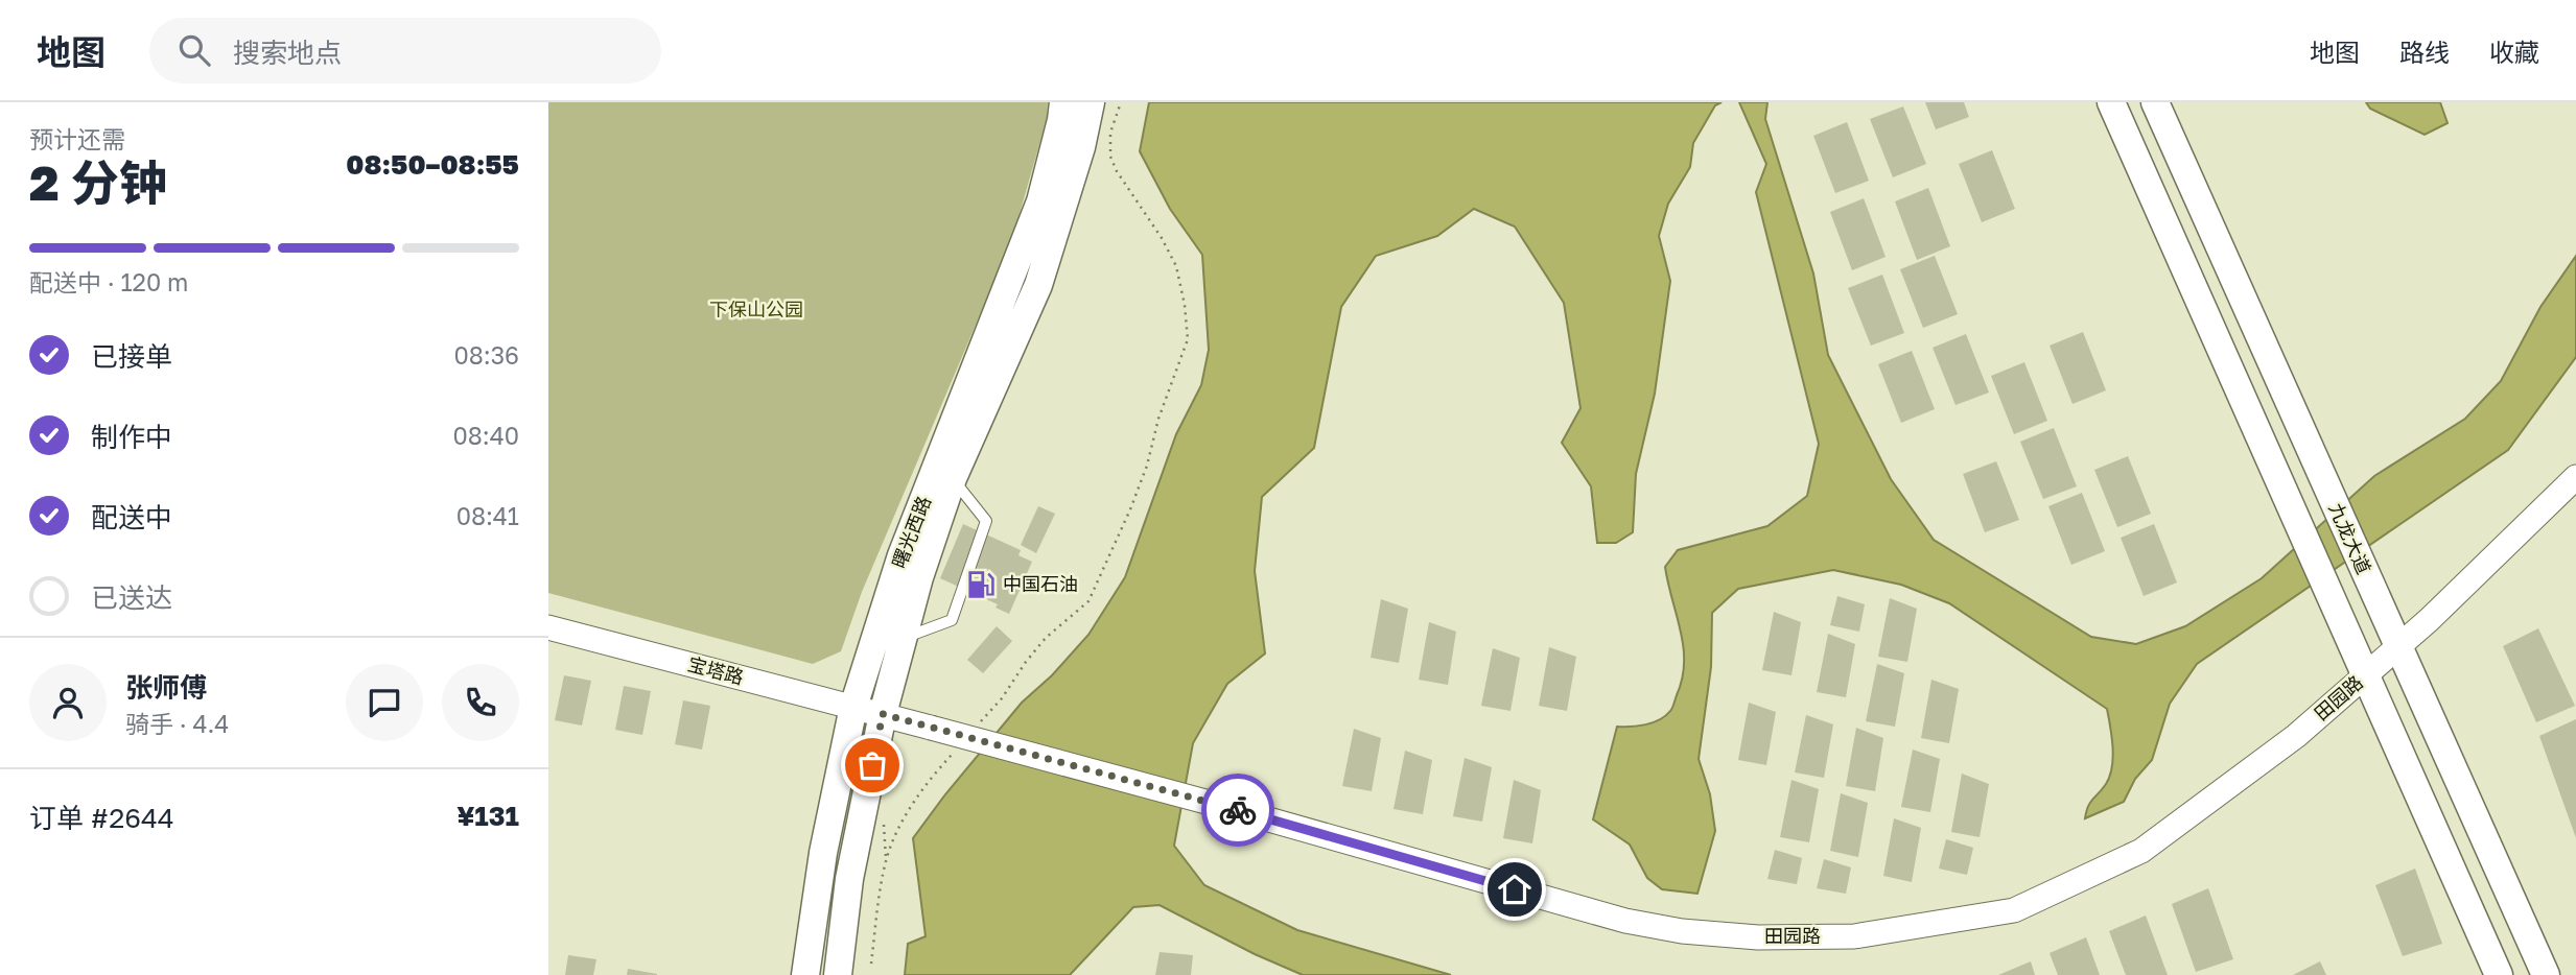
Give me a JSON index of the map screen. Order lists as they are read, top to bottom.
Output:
{
  "streets": {
    "main road": ["曙光西路", "九龙大道"],
    "street": ["宝塔路", "田园路"]
  },
  "crossings": [
    ["曙光西路", "宝塔路"],
    ["曙光西路", "田园路"],
    ["九龙大道", "田园路"],
    ["宝塔路", "田园路"]
  ],
  "parks": ["下保山公园"],
  "places": {
    "fuel station": ["中国石油"]
  },
  "page": {
    "header": "地图",
    "search": "搜索地点",
    "nav": ["地图", "路线", "收藏"],
    "heading": ["2 分钟", "预计还需", "08:50–08:55"],
    "panel": [
      "张师傅",
      "骑手 · 4.4",
      "订单 #2644",
      "¥131"
    ],
    "bar": "配送中 · 120 m",
    "list": [
      ["已接单", "08:36"],
      ["制作中", "08:40"],
      ["配送中", "08:41"],
      "已送达"
    ]
  }
}
